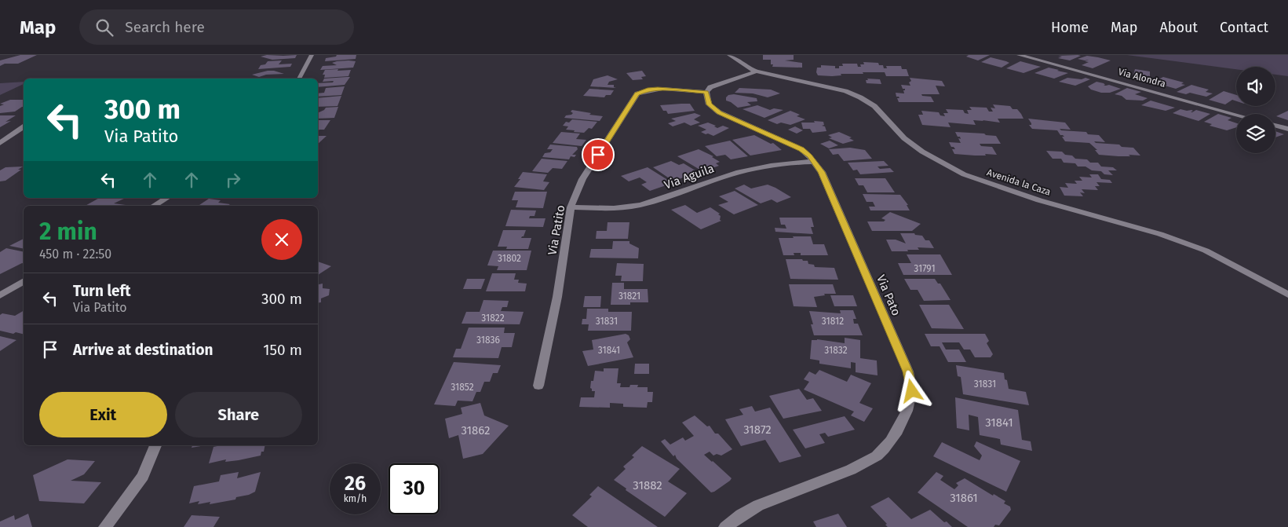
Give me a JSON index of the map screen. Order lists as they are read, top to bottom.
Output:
{
  "streets": {
    "street": [
      "Via Alondra",
      "Via Aguila",
      "Avenida la Caza",
      "Via Patito",
      "Via Pato"
    ]
  },
  "crossings": [
    ["Via Aguila", "Via Patito"],
    ["Via Aguila", "Via Pato"],
    ["Via Patito", "Via Pato"]
  ],
  "house_numbers": [
    "31802",
    "31791",
    "31821",
    "31822",
    "31831",
    "31812",
    "31836",
    "31841",
    "31832",
    "31831",
    "31852",
    "31841",
    "31872",
    "31862",
    "31882",
    "31861"
  ],
  "page": {
    "header": "Map",
    "search": "Search here",
    "nav": [
      "Home",
      "Map",
      "About",
      "Contact"
    ],
    "turn": ["300 m", "Via Patito"],
    "heading": ["2 min", "450 m · 22:50"],
    "list": [
      {
        "name": "Turn left",
        "note": "Via Patito",
        "value": "300 m"
      },
      {
        "name": "Arrive at destination",
        "value": "150 m"
      }
    ],
    "buttons": ["Exit", "Share"],
    "speed": "26 km/h",
    "limit": "30"
  }
}
